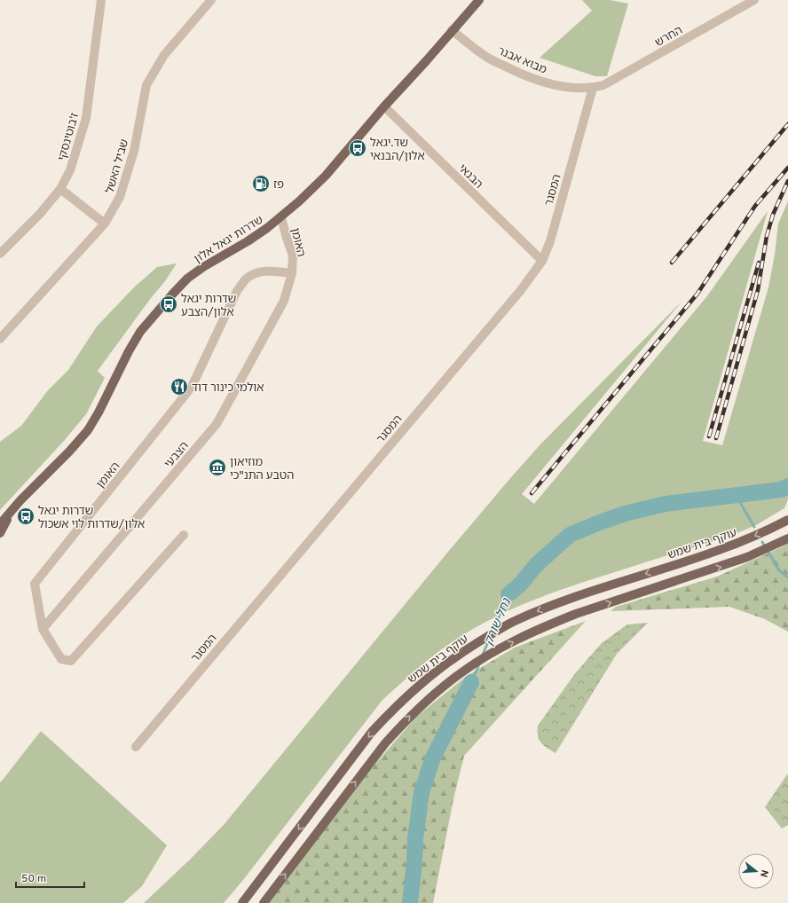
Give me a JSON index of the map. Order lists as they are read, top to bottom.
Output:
{
  "streets": {
    "main road": ["שדרות יגאל אלון", "עוקף בית שמש"],
    "street": [
      "החרש",
      "מבוא אבנר",
      "ז'בוטינסקי",
      "שביל האשל",
      "הבנאי",
      "המסגר",
      "האומן",
      "הצבעי"
    ]
  },
  "crossings": [
    ["החרש", "מבוא אבנר"],
    ["החרש", "המסגר"],
    ["מבוא אבנר", "המסגר"],
    ["מבוא אבנר", "שדרות יגאל אלון"],
    ["הבנאי", "המסגר"],
    ["הבנאי", "שדרות יגאל אלון"],
    ["שדרות יגאל אלון", "האומן"],
    ["האומן", "הצבעי"]
  ],
  "water": ["נחל שורק"],
  "places": {
    "bus stop": ["שד.יגאל אלון/הבנאי", "שדרות יגאל אלון/הצבע", "שדרות יגאל אלון/שדרות לוי אשכול"],
    "fuel station": ["פז"],
    "restaurant": ["אולמי כינור דוד"],
    "museum": ["מוזיאון הטבע התנ\"כי"]
  },
  "scale_bar": "50 m",
  "north": "right"
}
